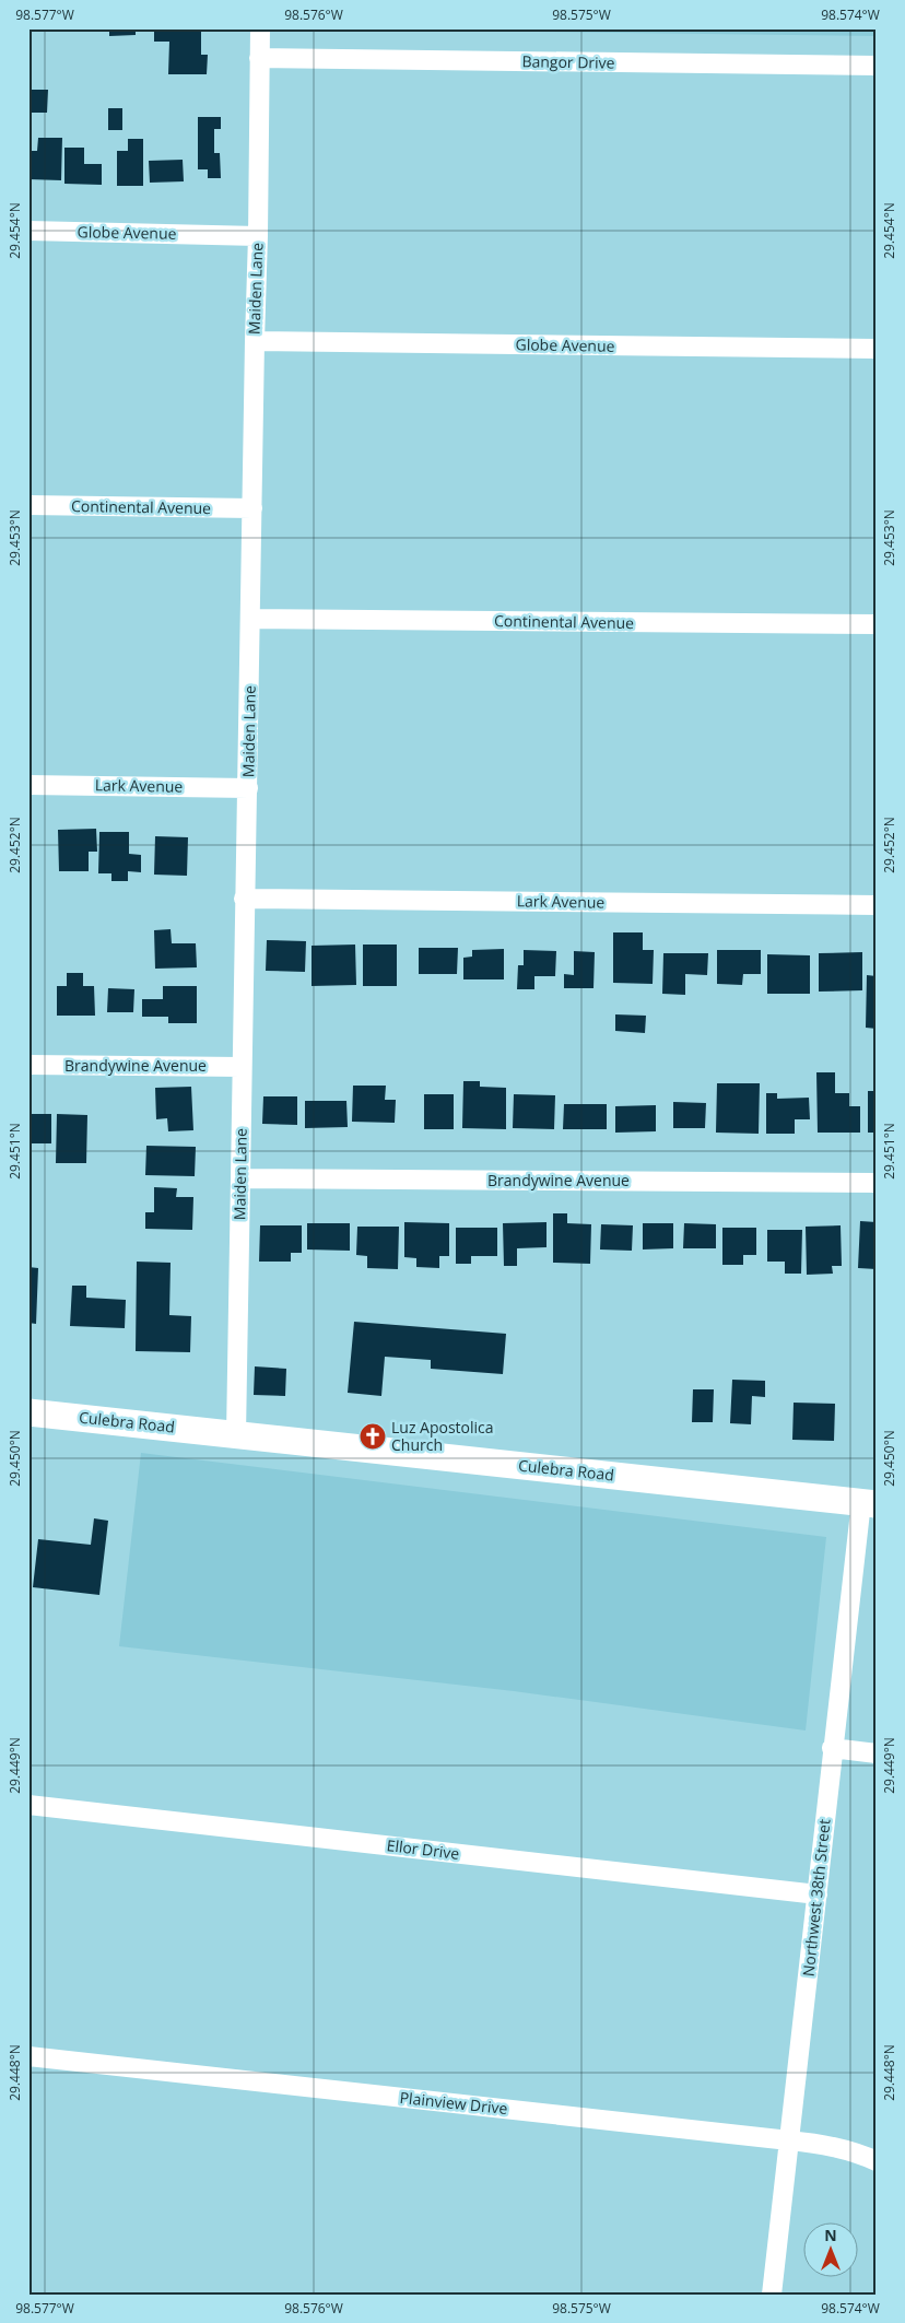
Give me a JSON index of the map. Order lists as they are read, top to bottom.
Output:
{
  "streets": {
    "main road": ["Culebra Road"],
    "street": [
      "Bangor Drive",
      "Globe Avenue",
      "Maiden Lane",
      "Continental Avenue",
      "Lark Avenue",
      "Brandywine Avenue",
      "Ellor Drive",
      "Northwest 38th Street",
      "Plainview Drive"
    ]
  },
  "crossings": [
    ["Bangor Drive", "Maiden Lane"],
    ["Globe Avenue", "Maiden Lane"],
    ["Maiden Lane", "Continental Avenue"],
    ["Maiden Lane", "Lark Avenue"],
    ["Maiden Lane", "Brandywine Avenue"],
    ["Maiden Lane", "Culebra Road"],
    ["Culebra Road", "Northwest 38th Street"],
    ["Ellor Drive", "Northwest 38th Street"],
    ["Northwest 38th Street", "Plainview Drive"]
  ],
  "places": {
    "church": ["Luz Apostolica Church"]
  },
  "north": "top",
  "coordinates": [
    "98.577°W",
    "98.576°W",
    "98.575°W",
    "98.574°W",
    "29.454°N",
    "29.453°N",
    "29.452°N",
    "29.451°N",
    "29.450°N",
    "29.449°N",
    "29.448°N"
  ]
}
